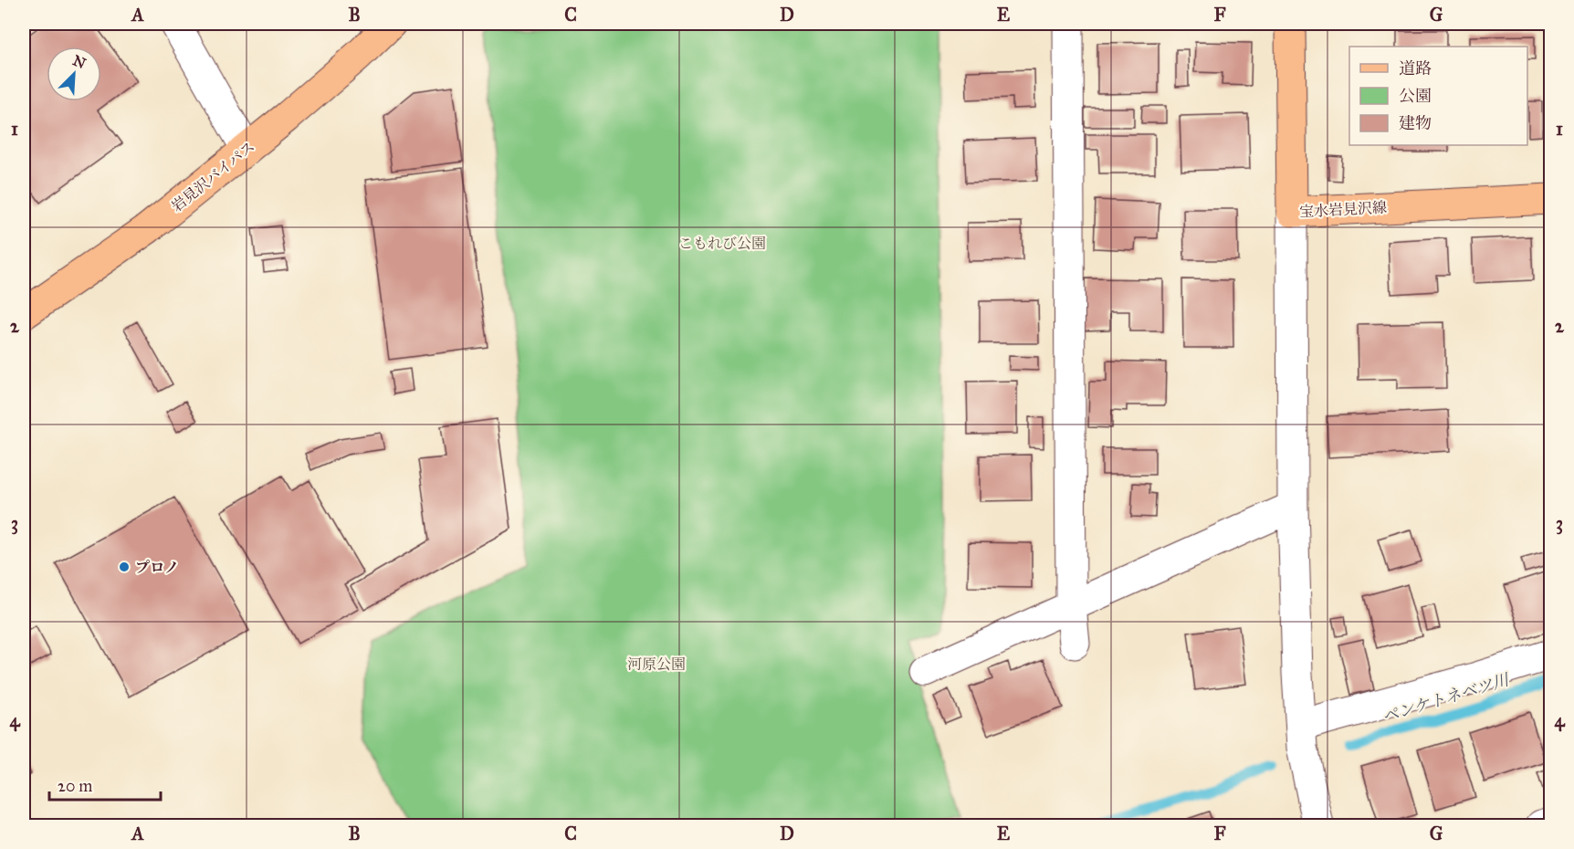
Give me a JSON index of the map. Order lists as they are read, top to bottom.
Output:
{
  "streets": {
    "main road": ["岩見沢バイパス", "宝水岩見沢線"]
  },
  "water": ["ペンケトネベツ川"],
  "parks": ["こもれび公園", "河原公園"],
  "places": ["プロノ"],
  "legend": ["道路", "公園", "建物"],
  "scale_bar": "20 m",
  "north": "top right",
  "grid": {
    "columns": [
      "A",
      "B",
      "C",
      "D",
      "E",
      "F",
      "G"
    ],
    "rows": [
      "1",
      "2",
      "3",
      "4"
    ]
  }
}
